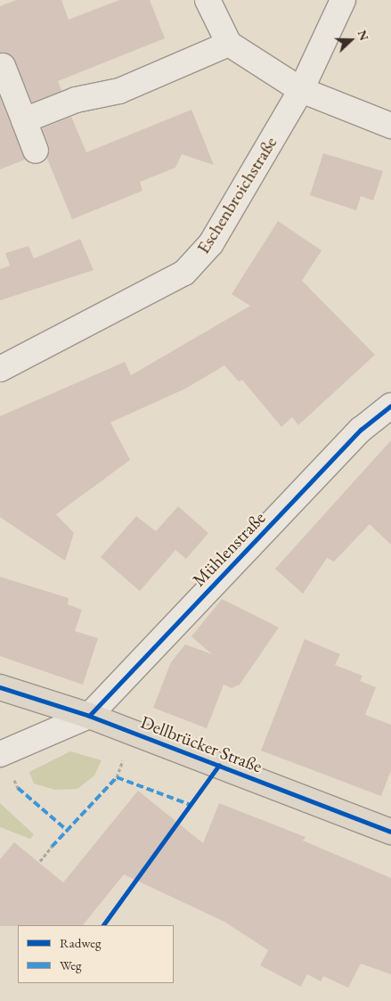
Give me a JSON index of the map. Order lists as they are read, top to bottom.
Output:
{
  "streets": {
    "main road": ["Dellbrücker Straße"],
    "street": ["Eschenbroichstraße", "Mühlenstraße"]
  },
  "crossings": [
    ["Mühlenstraße", "Dellbrücker Straße"]
  ],
  "legend": ["Radweg", "Weg"],
  "north": "right"
}
